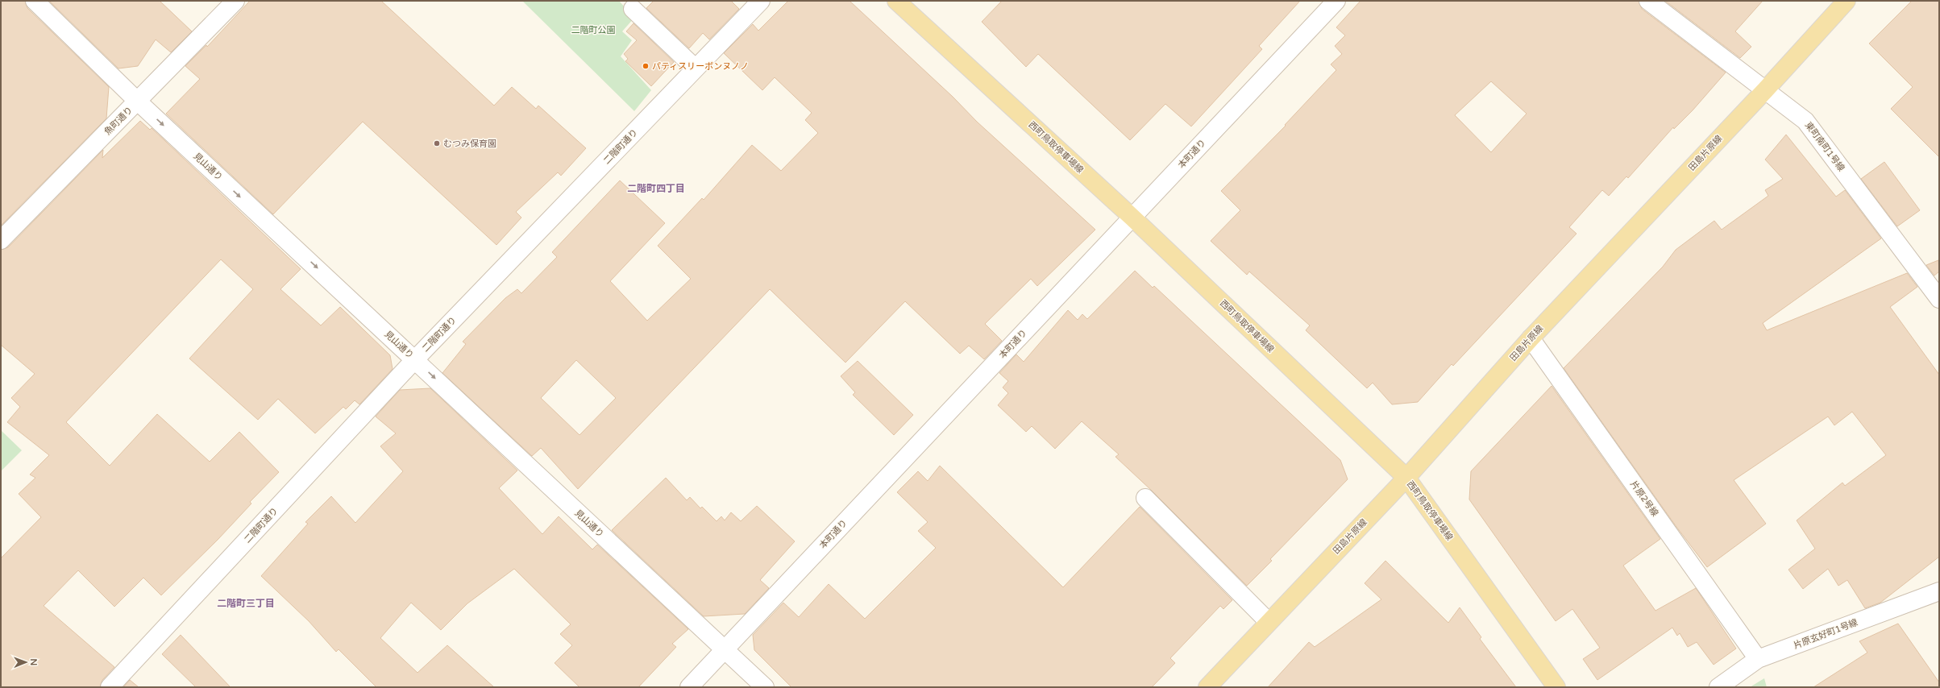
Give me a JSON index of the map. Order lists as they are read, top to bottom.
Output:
{
  "streets": {
    "main road": ["西町鳥取停車場線", "田島片原線"],
    "street": [
      "魚町通り",
      "二階町通り",
      "東町南町1号線",
      "本町通り",
      "見山通り",
      "片原2号線",
      "片原玄好町1号線"
    ]
  },
  "crossings": [
    ["魚町通り", "見山通り"],
    ["二階町通り", "見山通り"],
    ["東町南町1号線", "田島片原線"],
    ["西町鳥取停車場線", "田島片原線"],
    ["西町鳥取停車場線", "本町通り"],
    ["田島片原線", "片原2号線"],
    ["本町通り", "見山通り"],
    ["片原2号線", "片原玄好町1号線"]
  ],
  "one_way": ["見山通り"],
  "districts": ["二階町四丁目", "二階町三丁目"],
  "parks": ["二階町公園"],
  "places": ["パティスリーボンヌノノ", "むつみ保育園"],
  "north": "right"
}
